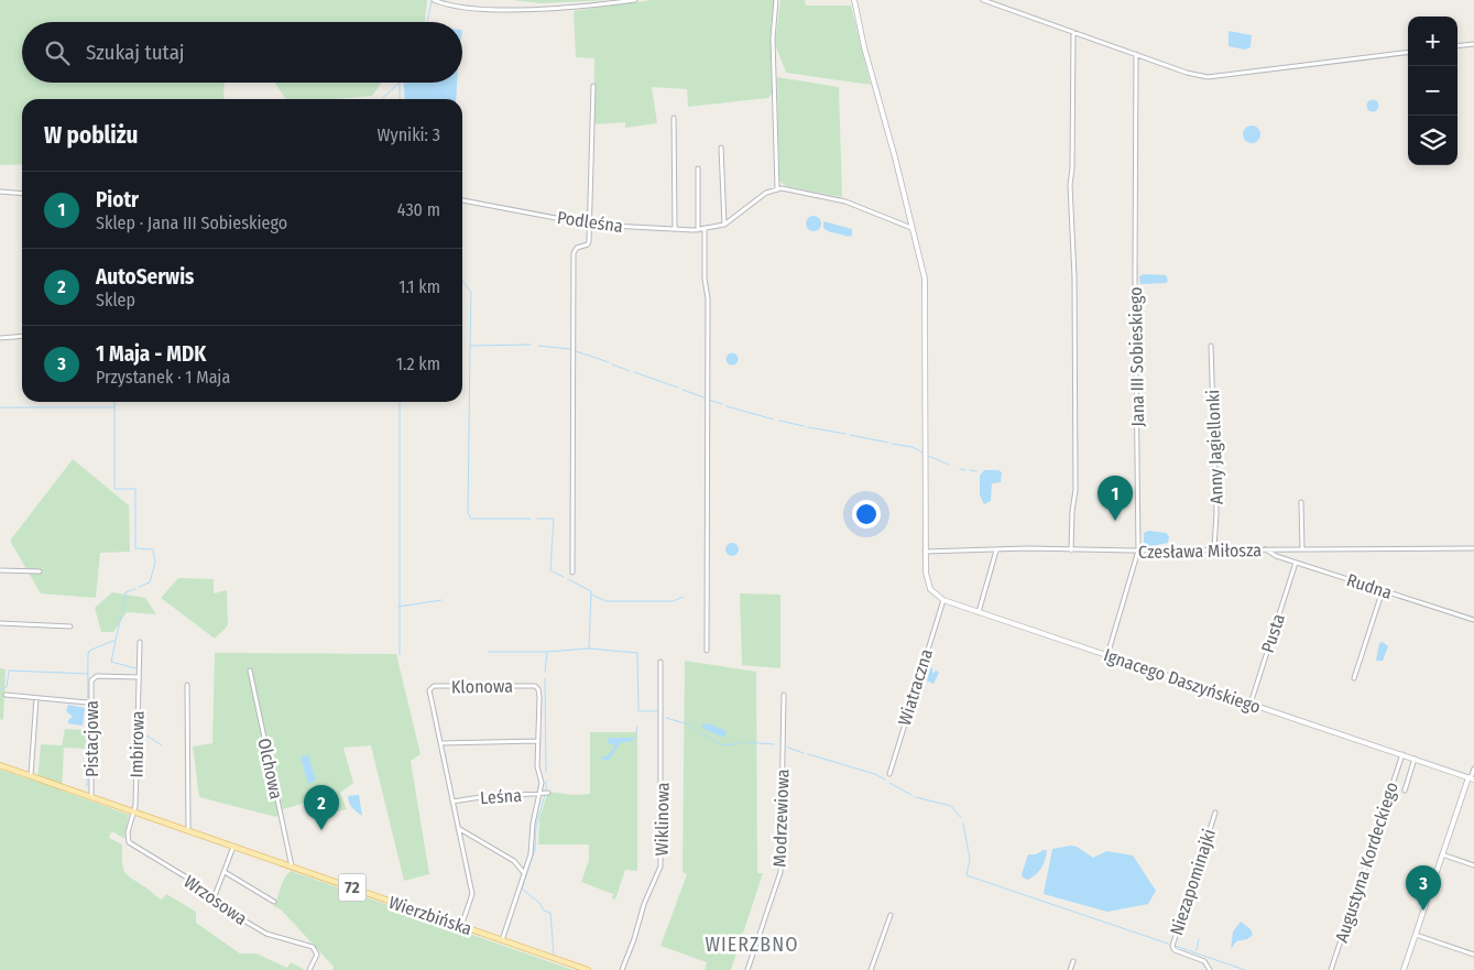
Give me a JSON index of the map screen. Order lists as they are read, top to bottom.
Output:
{
  "streets": {
    "main road": ["72", "Wierzbińska"],
    "street": [
      "Podleśna",
      "Jana III Sobieskiego",
      "Anny Jagiellonki",
      "Czesława Miłosza",
      "Rudna",
      "Pusta",
      "Ignacego Daszyńskiego",
      "Klonowa",
      "Wiatraczna",
      "Pistacjowa",
      "Imbirowa",
      "Olchowa",
      "Leśna",
      "Modrzewiowa",
      "Wiklinowa",
      "Augustyna Kordeckiego",
      "Niezapominajki",
      "Wrzosowa"
    ]
  },
  "crossings": [
    ["Jana III Sobieskiego", "Czesława Miłosza"],
    ["Jana III Sobieskiego", "Ignacego Daszyńskiego"],
    ["Anny Jagiellonki", "Czesława Miłosza"],
    ["Czesława Miłosza", "Rudna"],
    ["Czesława Miłosza", "Ignacego Daszyńskiego"],
    ["Rudna", "Pusta"],
    ["Pusta", "Ignacego Daszyńskiego"],
    ["Ignacego Daszyńskiego", "Wiatraczna"],
    ["Ignacego Daszyńskiego", "Augustyna Kordeckiego"],
    ["Klonowa", "Leśna"],
    ["Klonowa", "Wierzbińska"],
    ["Pistacjowa", "Imbirowa"],
    ["Pistacjowa", "72"],
    ["Pistacjowa", "Wierzbińska"],
    ["Imbirowa", "Wrzosowa"],
    ["Imbirowa", "Wierzbińska"],
    ["Olchowa", "Wierzbińska"],
    ["72", "Wierzbińska"],
    ["Wrzosowa", "Wierzbińska"]
  ],
  "districts": ["WIERZBNO"],
  "page": {
    "map_buttons": ["+", "−"],
    "search": "Szukaj tutaj",
    "heading": ["W pobliżu", "Wyniki: 3"],
    "list": [
      {
        "mark": "1",
        "name": "Piotr",
        "note": "Sklep · Jana III Sobieskiego",
        "value": "430 m"
      },
      {
        "mark": "2",
        "name": "AutoSerwis",
        "note": "Sklep",
        "value": "1.1 km"
      },
      {
        "mark": "3",
        "name": "1 Maja - MDK",
        "note": "Przystanek · 1 Maja",
        "value": "1.2 km"
      }
    ],
    "pins": ["1", "2", "3"]
  }
}
